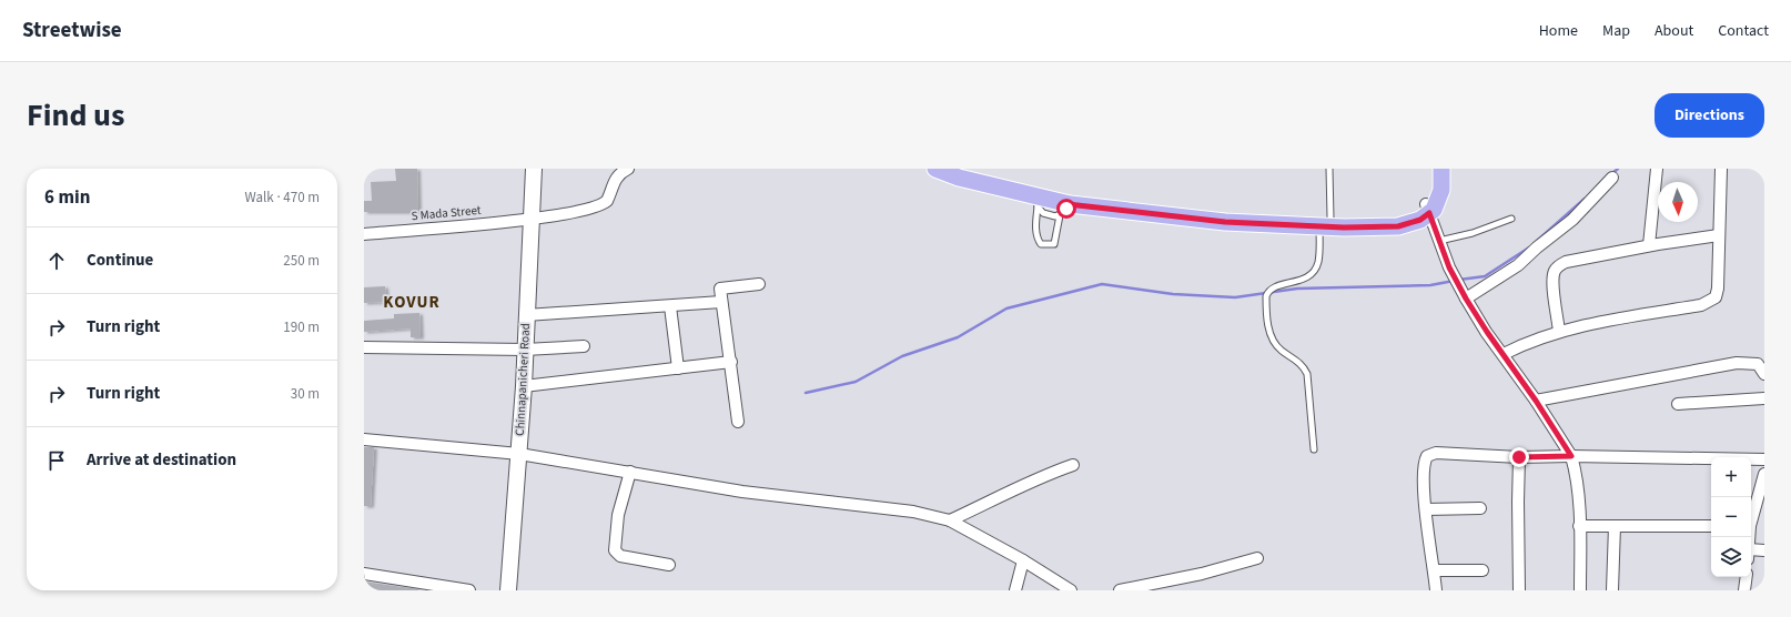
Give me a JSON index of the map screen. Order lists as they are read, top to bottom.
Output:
{
  "streets": {
    "street": ["S Mada Street", "Chinnapanicheri Road"]
  },
  "crossings": [
    ["S Mada Street", "Chinnapanicheri Road"]
  ],
  "districts": ["KOVUR"],
  "north": "bottom",
  "page": {
    "header": "Streetwise",
    "nav": [
      "Home",
      "Map",
      "About",
      "Contact"
    ],
    "title": "Find us",
    "buttons": "Directions",
    "heading": ["6 min", "Walk · 470 m"],
    "list": [
      ["Continue", "250 m"],
      ["Turn right", "190 m"],
      ["Turn right", "30 m"],
      "Arrive at destination"
    ],
    "map_buttons": ["+", "−"]
  }
}
